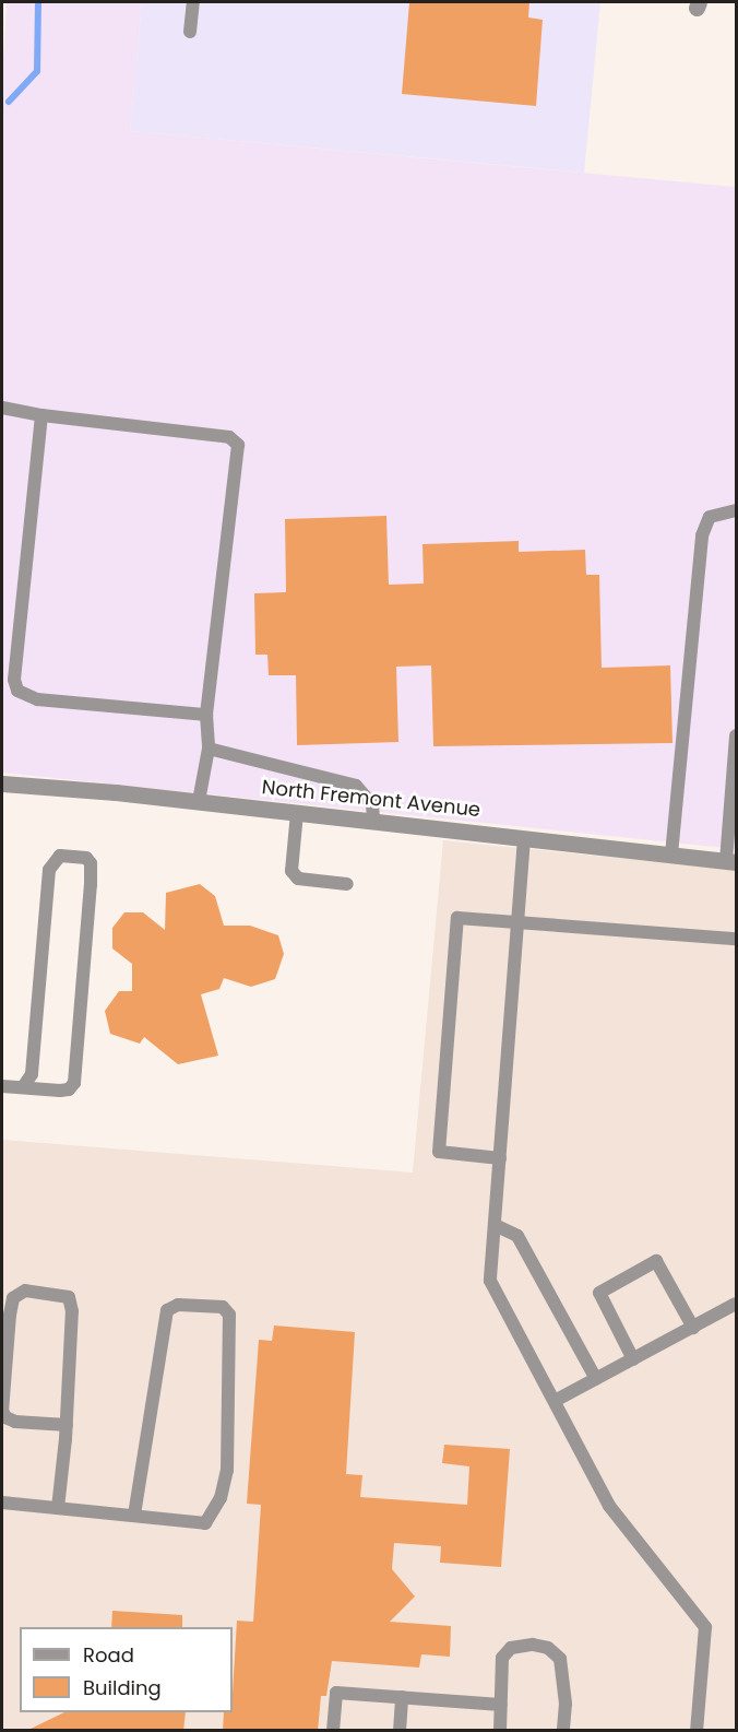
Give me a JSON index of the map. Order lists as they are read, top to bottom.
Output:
{
  "streets": {
    "street": ["North Fremont Avenue"]
  },
  "legend": ["Road", "Building"]
}
